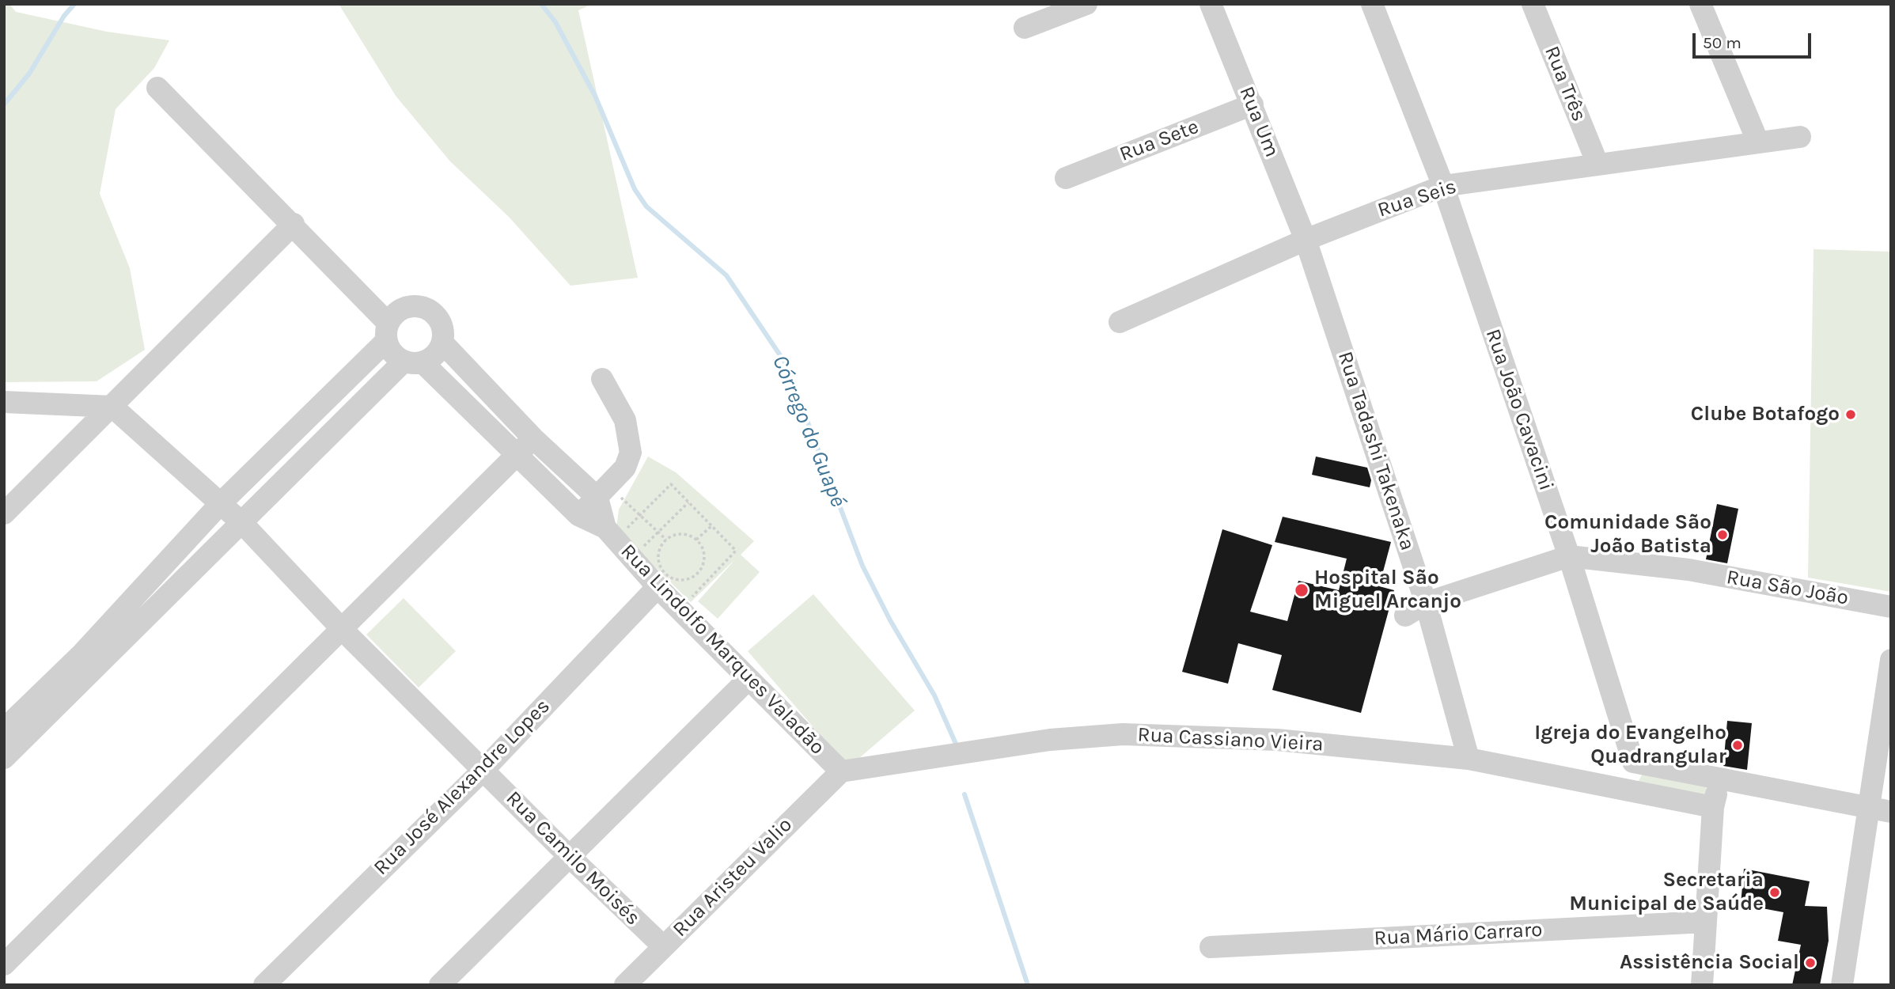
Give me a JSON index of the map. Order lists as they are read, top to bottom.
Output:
{
  "streets": {
    "street": [
      "Rua Três",
      "Rua Um",
      "Rua Sete",
      "Rua Seis",
      "Rua João Cavacini",
      "Rua Tadashi Takenaka",
      "Rua São João",
      "Rua Lindolfo Marques Valadão",
      "Rua Cassiano Vieira",
      "Rua José Alexandre Lopes",
      "Rua Camilo Moisés",
      "Rua Aristeu Valio",
      "Rua Mário Carraro"
    ]
  },
  "crossings": [
    ["Rua Três", "Rua Seis"],
    ["Rua Um", "Rua Sete"],
    ["Rua Um", "Rua Seis"],
    ["Rua Um", "Rua Tadashi Takenaka"],
    ["Rua Seis", "Rua João Cavacini"],
    ["Rua Seis", "Rua Tadashi Takenaka"],
    ["Rua João Cavacini", "Rua São João"],
    ["Rua Tadashi Takenaka", "Rua São João"],
    ["Rua Tadashi Takenaka", "Rua Cassiano Vieira"],
    ["Rua Lindolfo Marques Valadão", "Rua Cassiano Vieira"],
    ["Rua Lindolfo Marques Valadão", "Rua José Alexandre Lopes"],
    ["Rua Lindolfo Marques Valadão", "Rua Aristeu Valio"],
    ["Rua Cassiano Vieira", "Rua Aristeu Valio"],
    ["Rua José Alexandre Lopes", "Rua Camilo Moisés"],
    ["Rua Camilo Moisés", "Rua Aristeu Valio"]
  ],
  "water": ["Córrego do Guapé"],
  "places": [
    "Clube Botafogo",
    "Comunidade São João Batista",
    "Hospital São Miguel Arcanjo",
    "Igreja do Evangelho Quadrangular",
    "Secretaria Municipal de Saúde",
    "Assistência Social"
  ],
  "scale_bar": "50 m"
}
